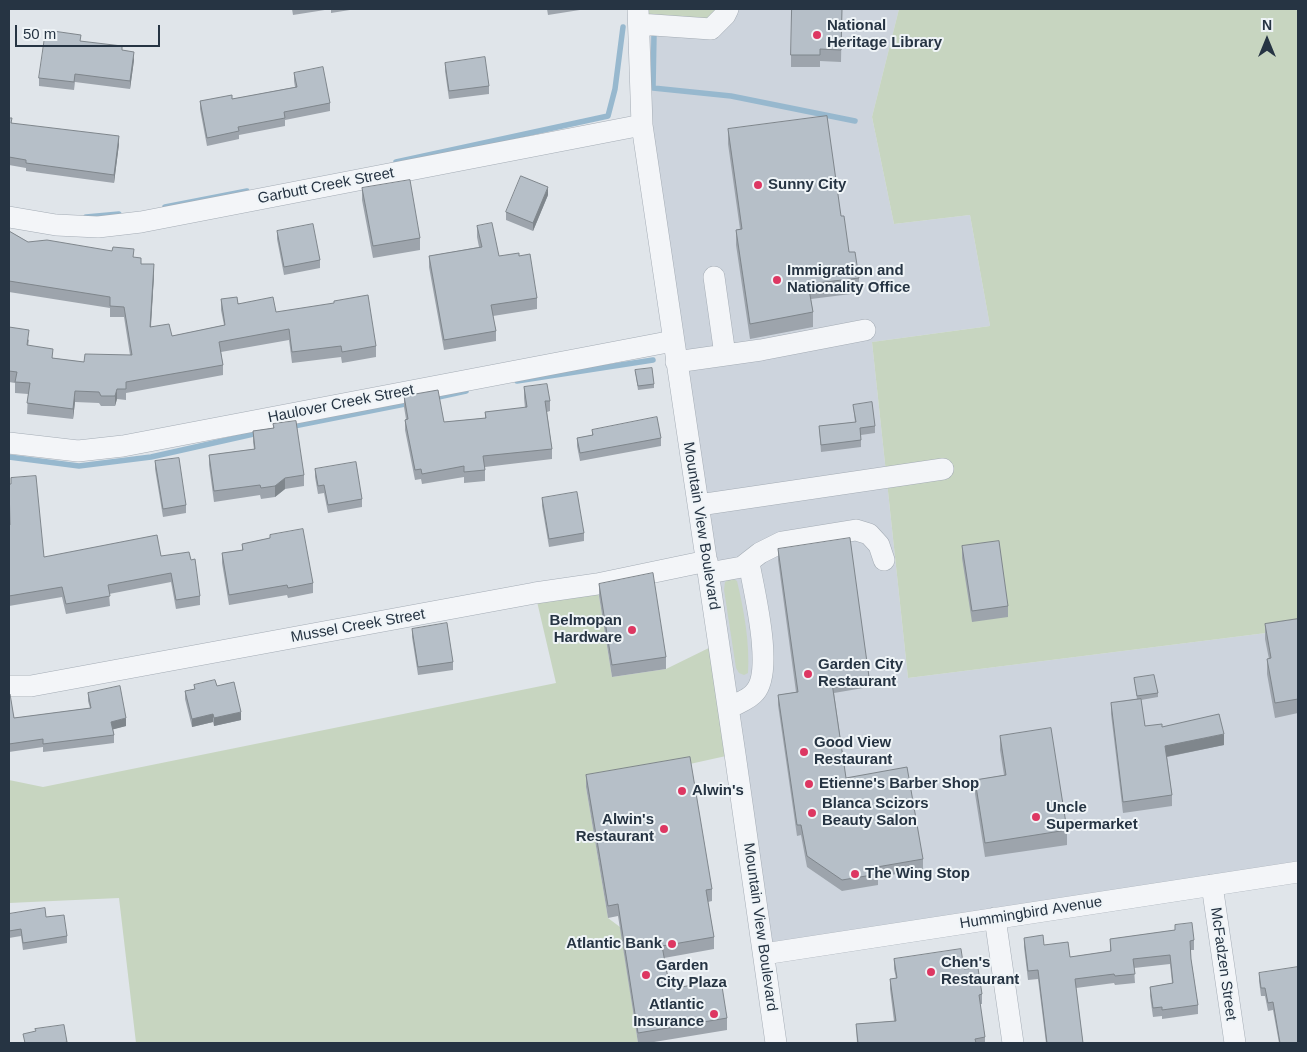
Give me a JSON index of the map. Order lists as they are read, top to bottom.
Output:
{
  "streets": {
    "street": [
      "Garbutt Creek Street",
      "Haulover Creek Street",
      "Mountain View Boulevard",
      "Mussel Creek Street",
      "Hummingbird Avenue",
      "McFadzen Street"
    ]
  },
  "crossings": [
    ["Garbutt Creek Street", "Mountain View Boulevard"],
    ["Haulover Creek Street", "Mountain View Boulevard"],
    ["Mountain View Boulevard", "Mussel Creek Street"],
    ["Mountain View Boulevard", "Hummingbird Avenue"],
    ["Hummingbird Avenue", "McFadzen Street"]
  ],
  "places": [
    "National Heritage Library",
    "Sunny City",
    "Immigration and Nationality Office",
    "Belmopan Hardware",
    "Garden City Restaurant",
    "Good View Restaurant",
    "Etienne's Barber Shop",
    "Alwin's",
    "Blanca Scizors Beauty Salon",
    "Uncle Supermarket",
    "Alwin's Restaurant",
    "The Wing Stop",
    "Atlantic Bank",
    "Chen's Restaurant",
    "Garden City Plaza",
    "Atlantic Insurance"
  ],
  "scale_bar": "50 m",
  "north": "top"
}
